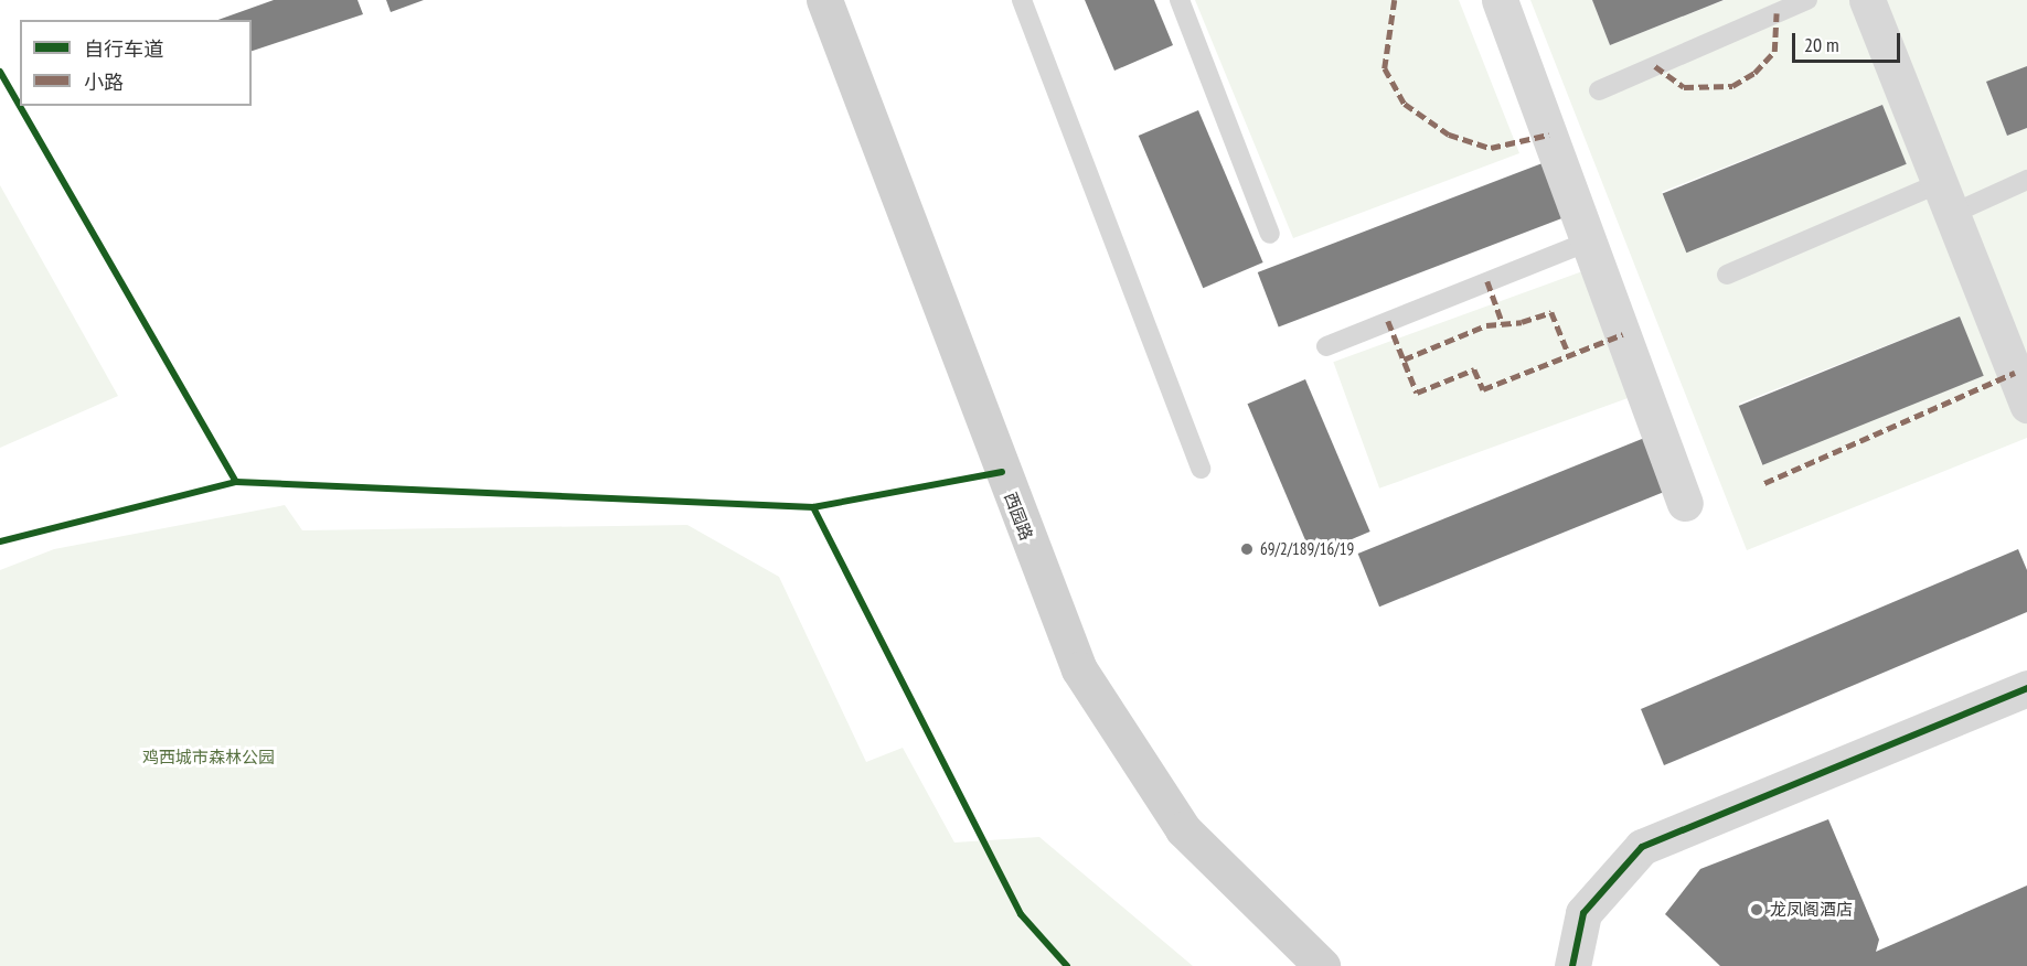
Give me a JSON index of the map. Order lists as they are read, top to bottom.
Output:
{
  "streets": {
    "main road": ["西园路"]
  },
  "parks": ["鸡西城市森林公园"],
  "places": ["69/2/189/16/19", "龙凤阁酒店"],
  "legend": ["自行车道", "小路"],
  "scale_bar": "20 m"
}
